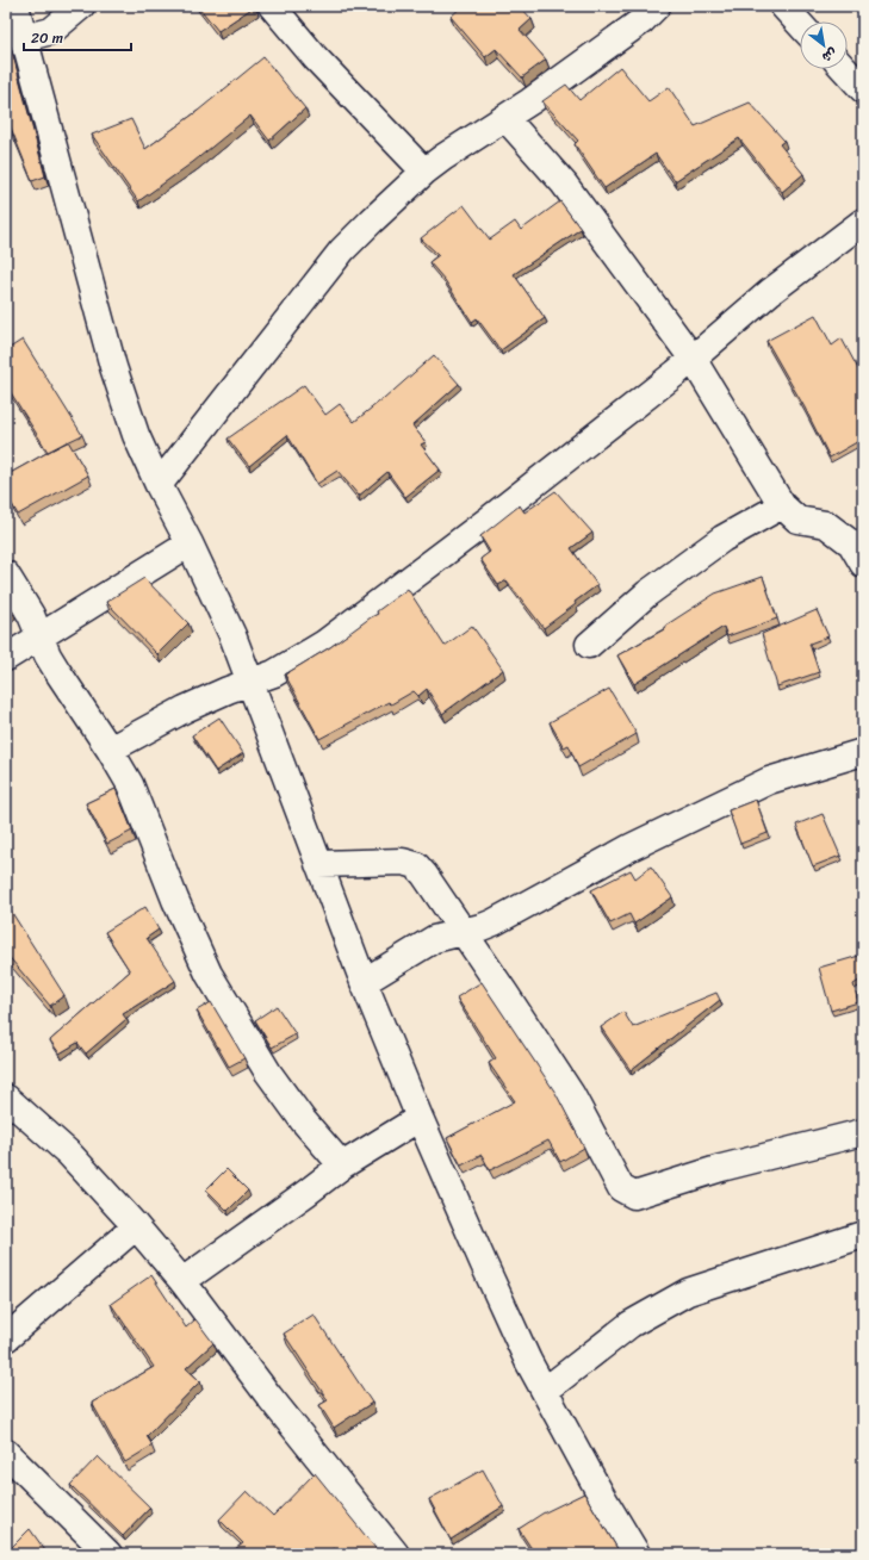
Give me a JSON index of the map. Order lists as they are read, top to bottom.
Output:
{
  "scale_bar": "20 m",
  "north": "bottom right"
}
